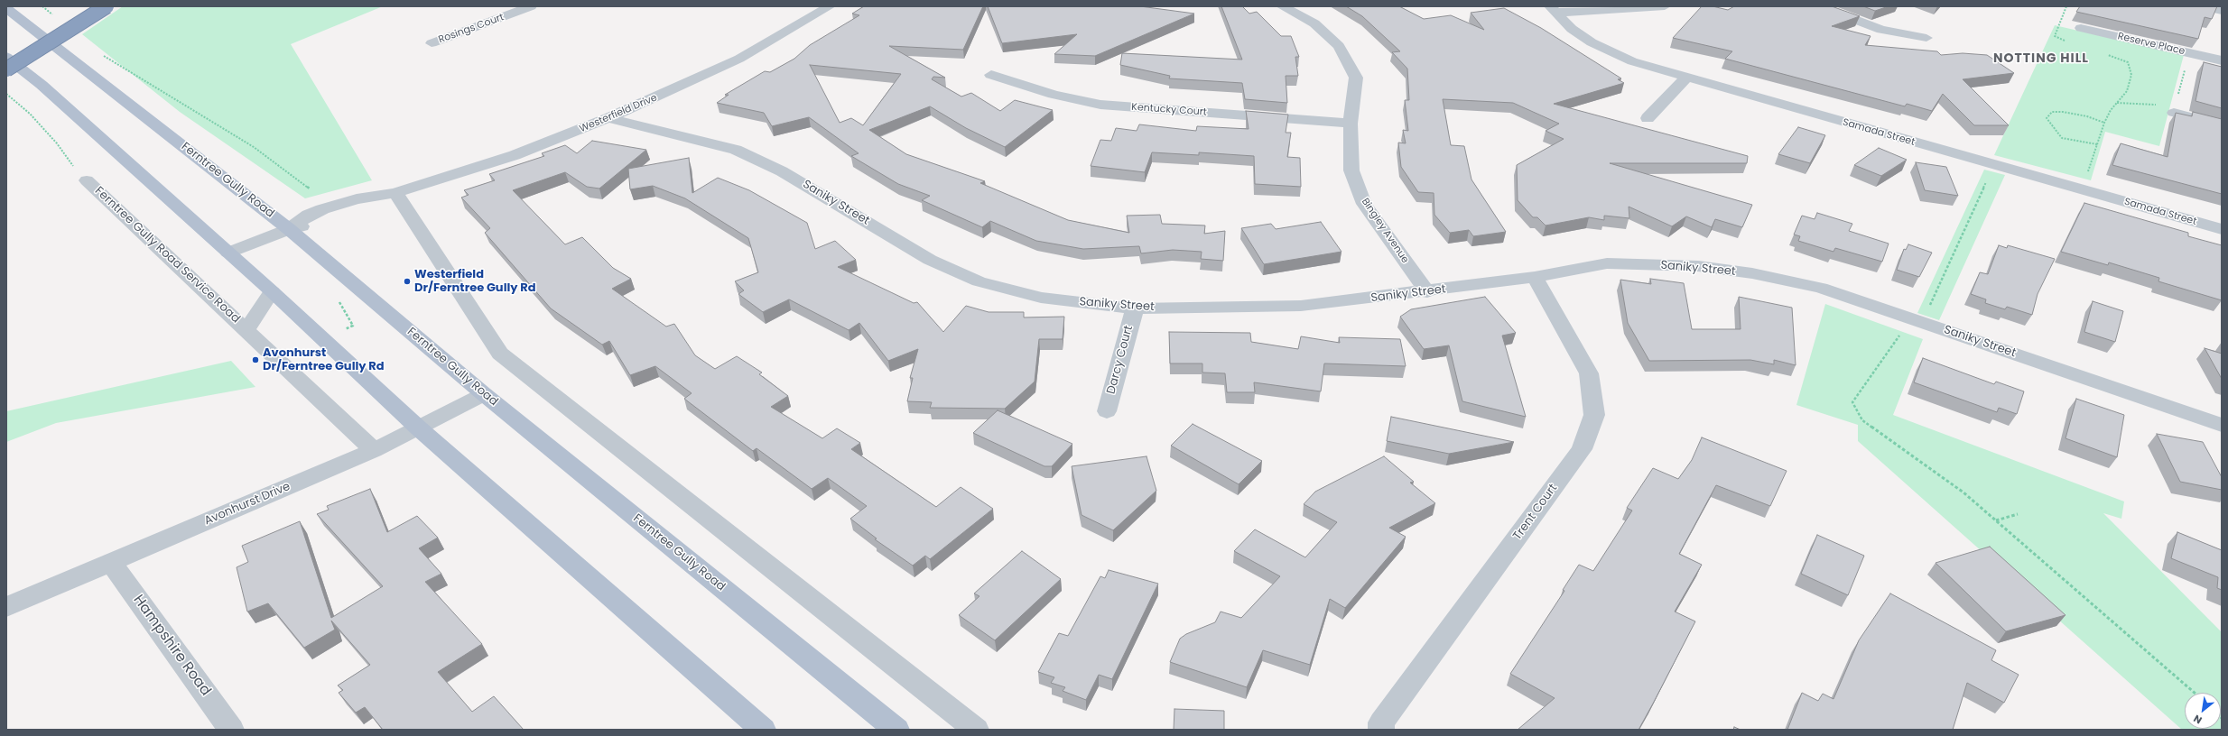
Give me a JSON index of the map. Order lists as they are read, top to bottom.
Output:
{
  "streets": {
    "main road": ["Ferntree Gully Road"],
    "street": [
      "Rosings Court",
      "Reserve Place",
      "Kentucky Court",
      "Westerfield Drive",
      "Samada Street",
      "Saniky Street",
      "Bingley Avenue",
      "Ferntree Gully Road Service Road",
      "Darcy Court",
      "Avonhurst Drive",
      "Trent Court",
      "Hampshire Road"
    ]
  },
  "crossings": [
    ["Kentucky Court", "Bingley Avenue"],
    ["Westerfield Drive", "Ferntree Gully Road"],
    ["Westerfield Drive", "Saniky Street"],
    ["Ferntree Gully Road", "Avonhurst Drive"],
    ["Saniky Street", "Bingley Avenue"],
    ["Saniky Street", "Darcy Court"],
    ["Saniky Street", "Trent Court"],
    ["Ferntree Gully Road Service Road", "Avonhurst Drive"],
    ["Avonhurst Drive", "Hampshire Road"]
  ],
  "districts": ["NOTTING HILL"],
  "places": ["Westerfield Dr/Ferntree Gully Rd", "Avonhurst Dr/Ferntree Gully Rd"],
  "north": "bottom left"
}
